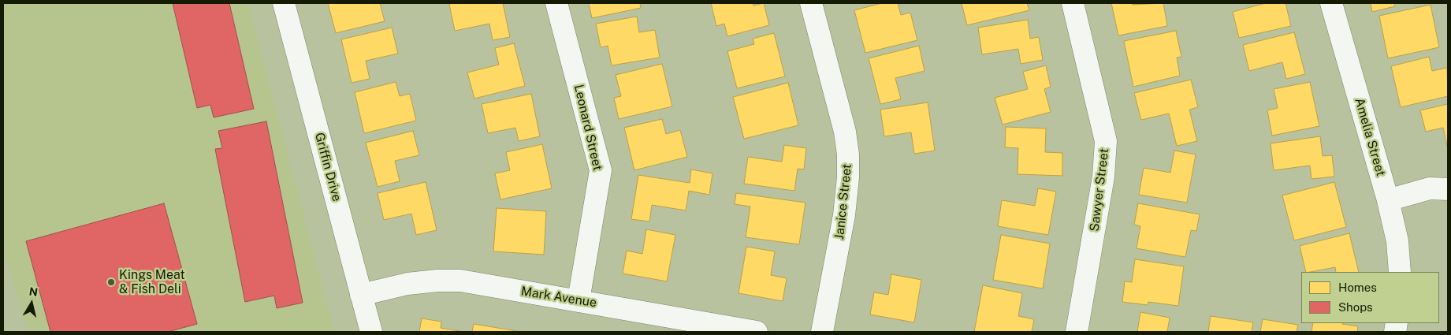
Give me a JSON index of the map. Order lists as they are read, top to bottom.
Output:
{
  "streets": {
    "street": [
      "Leonard Street",
      "Amelia Street",
      "Griffin Drive",
      "Sawyer Street",
      "Janice Street",
      "Mark Avenue"
    ]
  },
  "crossings": [
    ["Leonard Street", "Mark Avenue"],
    ["Griffin Drive", "Mark Avenue"]
  ],
  "places": ["Kings Meat & Fish Deli"],
  "legend": ["Homes", "Shops"],
  "north": "top"
}
